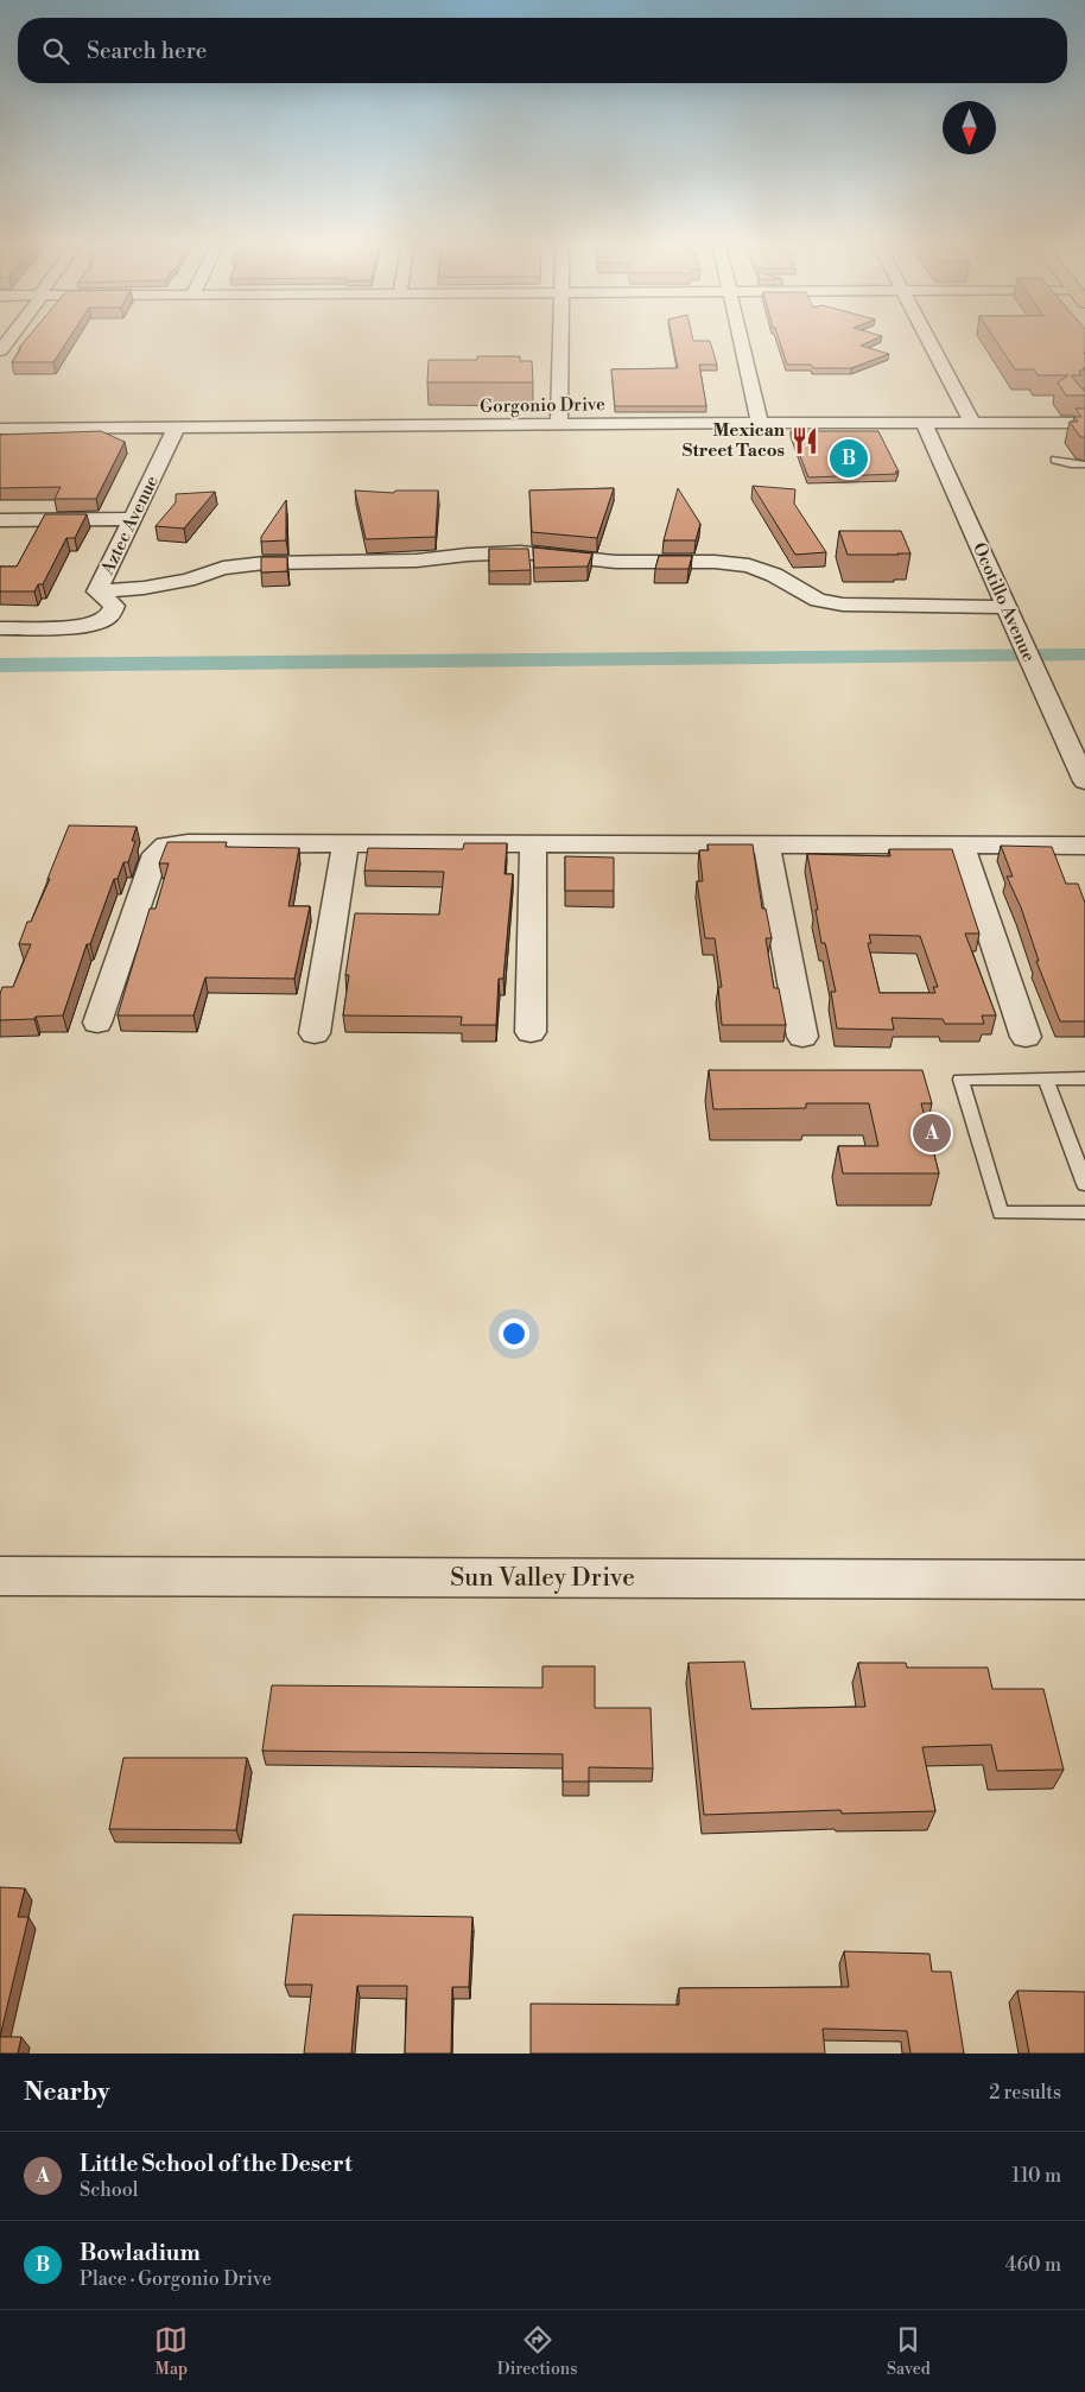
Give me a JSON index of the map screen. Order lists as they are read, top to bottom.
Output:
{
  "streets": {
    "street": [
      "Gorgonio Drive",
      "Aztec Avenue",
      "Ocotillo Avenue",
      "Sun Valley Drive"
    ]
  },
  "crossings": [
    ["Gorgonio Drive", "Aztec Avenue"],
    ["Gorgonio Drive", "Ocotillo Avenue"]
  ],
  "places": {
    "restaurant": ["Mexican Street Tacos"]
  },
  "north": "bottom",
  "page": {
    "search": "Search here",
    "pins": ["B", "A"],
    "heading": ["Nearby", "2 results"],
    "list": [
      {
        "mark": "A",
        "name": "Little School of the Desert",
        "note": "School",
        "value": "110 m"
      },
      {
        "mark": "B",
        "name": "Bowladium",
        "note": "Place · Gorgonio Drive",
        "value": "460 m"
      }
    ],
    "nav": ["Map", "Directions", "Saved"]
  }
}
